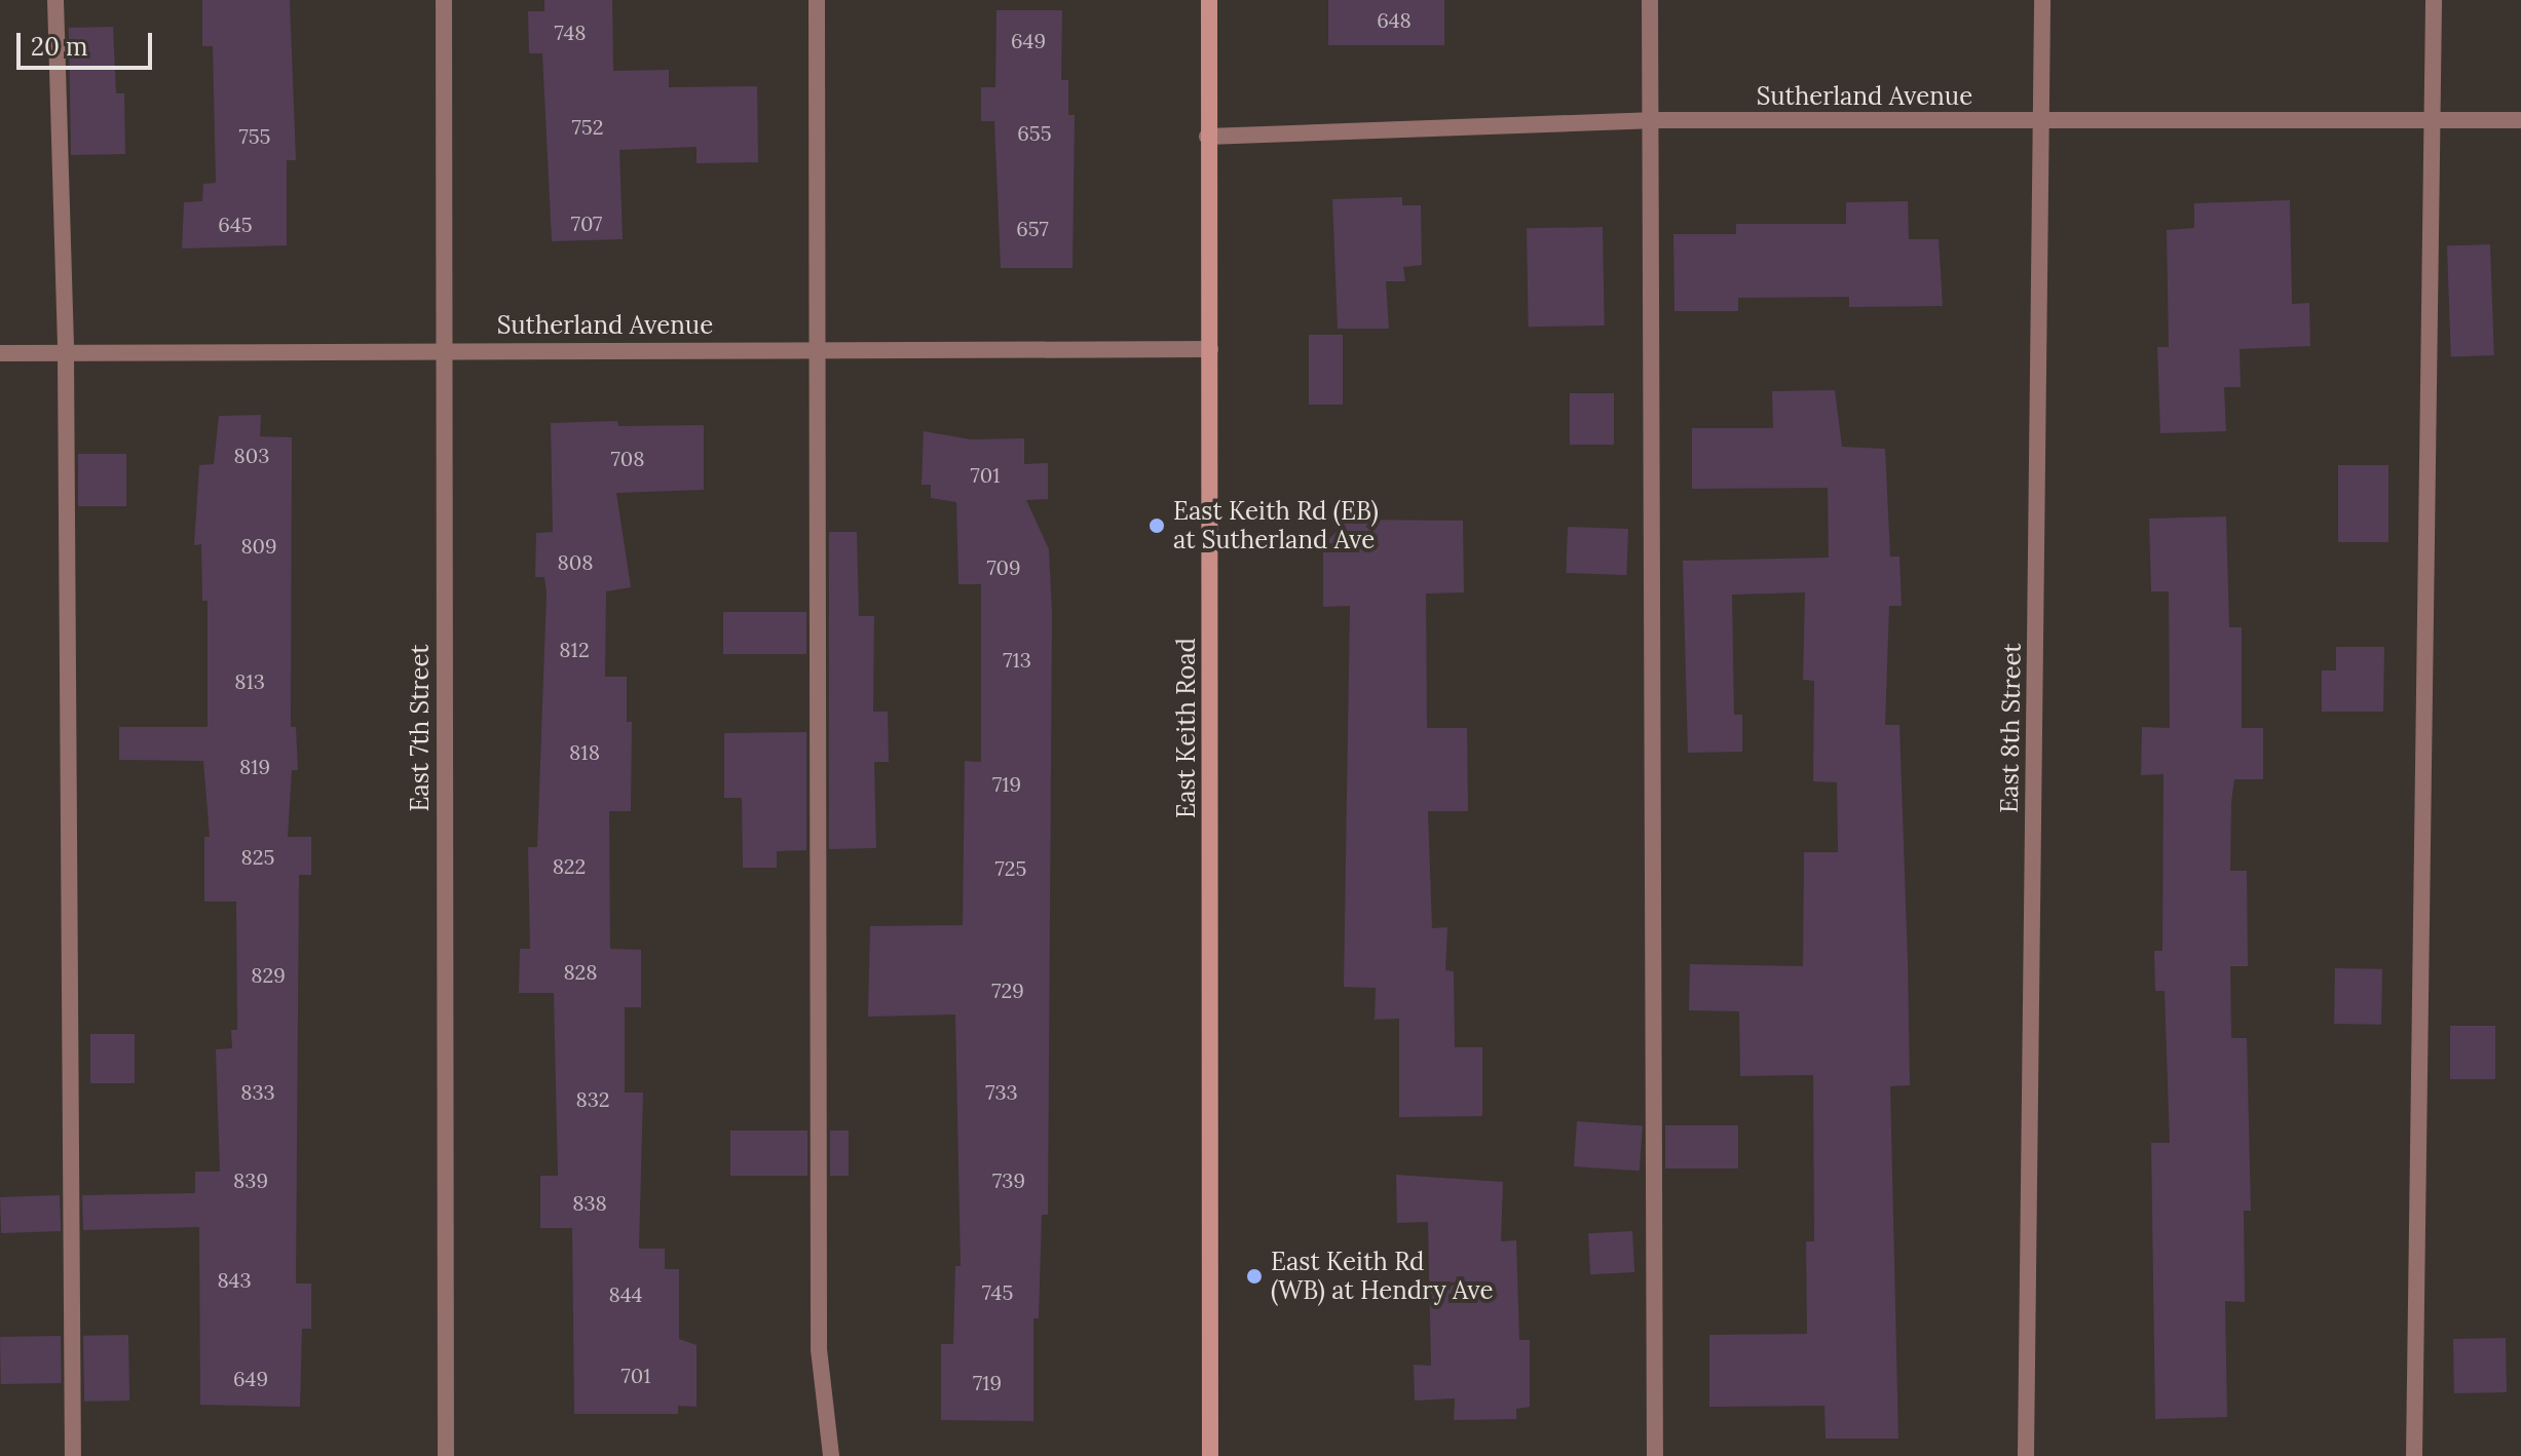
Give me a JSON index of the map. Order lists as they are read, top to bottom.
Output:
{
  "streets": {
    "main road": ["East Keith Road"],
    "street": ["Sutherland Avenue", "East 7th Street", "East 8th Street"]
  },
  "crossings": [
    ["Sutherland Avenue", "East 7th Street"],
    ["Sutherland Avenue", "East Keith Road"],
    ["Sutherland Avenue", "East 8th Street"]
  ],
  "places": ["East Keith Rd (EB) at Sutherland Ave", "East Keith Rd (WB) at Hendry Ave"],
  "house_numbers": [
    "648",
    "748",
    "649",
    "752",
    "655",
    "755",
    "707",
    "645",
    "657",
    "803",
    "708",
    "701",
    "809",
    "808",
    "709",
    "812",
    "713",
    "813",
    "818",
    "819",
    "719",
    "825",
    "822",
    "725",
    "828",
    "829",
    "729",
    "833",
    "733",
    "832",
    "839",
    "739",
    "838",
    "843",
    "745",
    "844",
    "701",
    "649",
    "719"
  ],
  "scale_bar": "20 m"
}
